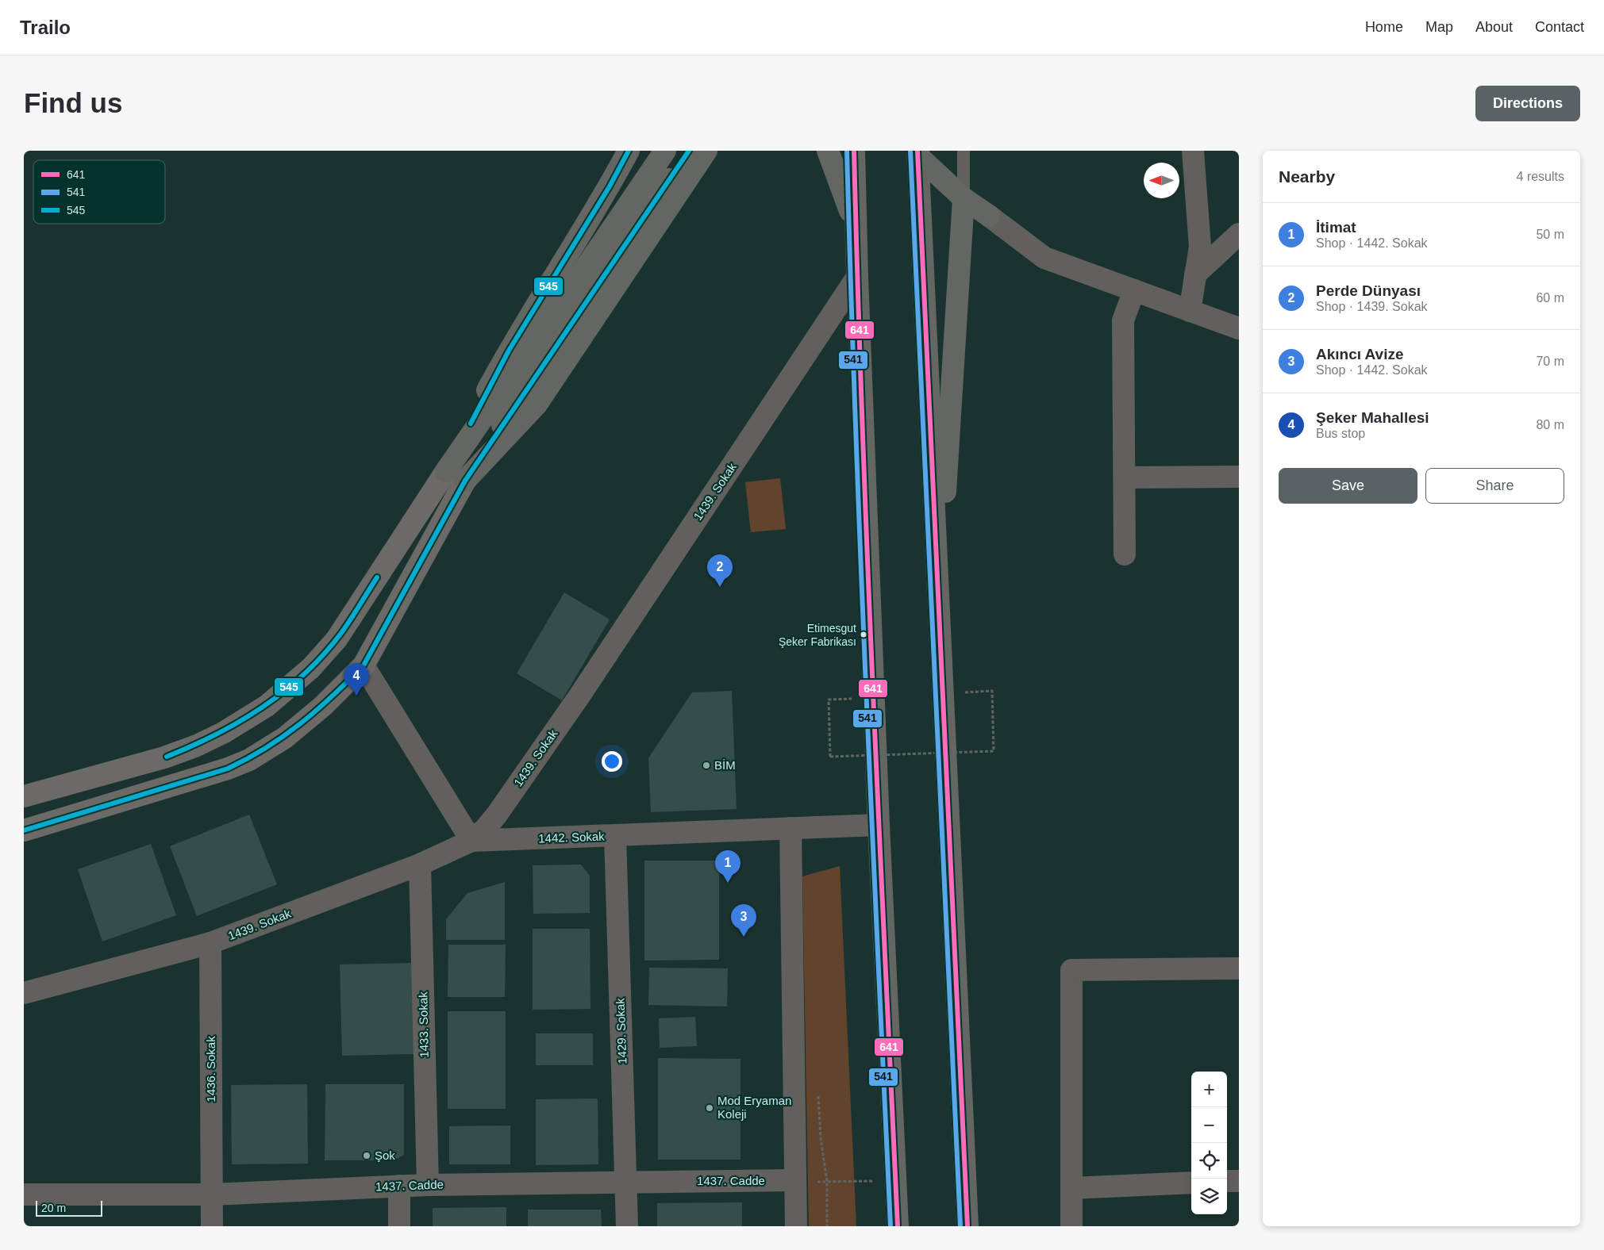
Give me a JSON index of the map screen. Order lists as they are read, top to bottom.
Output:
{
  "streets": {
    "street": [
      "1439. Sokak",
      "1442. Sokak",
      "1433. Sokak",
      "1429. Sokak",
      "1436. Sokak",
      "1437. Cadde"
    ]
  },
  "crossings": [
    ["1439. Sokak", "1442. Sokak"],
    ["1439. Sokak", "1433. Sokak"],
    ["1439. Sokak", "1436. Sokak"],
    ["1442. Sokak", "1429. Sokak"],
    ["1433. Sokak", "1437. Cadde"],
    ["1429. Sokak", "1437. Cadde"],
    ["1436. Sokak", "1437. Cadde"]
  ],
  "places": [
    "Etimesgut Şeker Fabrikası",
    "BİM",
    "Mod Eryaman Koleji",
    "Şok"
  ],
  "lines": ["transit line 641", "transit line 541", "transit line 545"],
  "legend": ["641", "541", "545"],
  "scale_bar": "20 m",
  "north": "left",
  "page": {
    "header": "Trailo",
    "nav": [
      "Home",
      "Map",
      "About",
      "Contact"
    ],
    "buttons": [
      "Directions",
      ["Save", "Share"]
    ],
    "title": "Find us",
    "heading": ["Nearby", "4 results"],
    "list": [
      {
        "mark": "1",
        "name": "İtimat",
        "note": "Shop · 1442. Sokak",
        "value": "50 m"
      },
      {
        "mark": "2",
        "name": "Perde Dünyası",
        "note": "Shop · 1439. Sokak",
        "value": "60 m"
      },
      {
        "mark": "3",
        "name": "Akıncı Avize",
        "note": "Shop · 1442. Sokak",
        "value": "70 m"
      },
      {
        "mark": "4",
        "name": "Şeker Mahallesi",
        "note": "Bus stop",
        "value": "80 m"
      }
    ],
    "pins": [
      "2",
      "4",
      "1",
      "3"
    ],
    "map_buttons": ["+", "−"],
    "scale": "20 m"
  }
}
